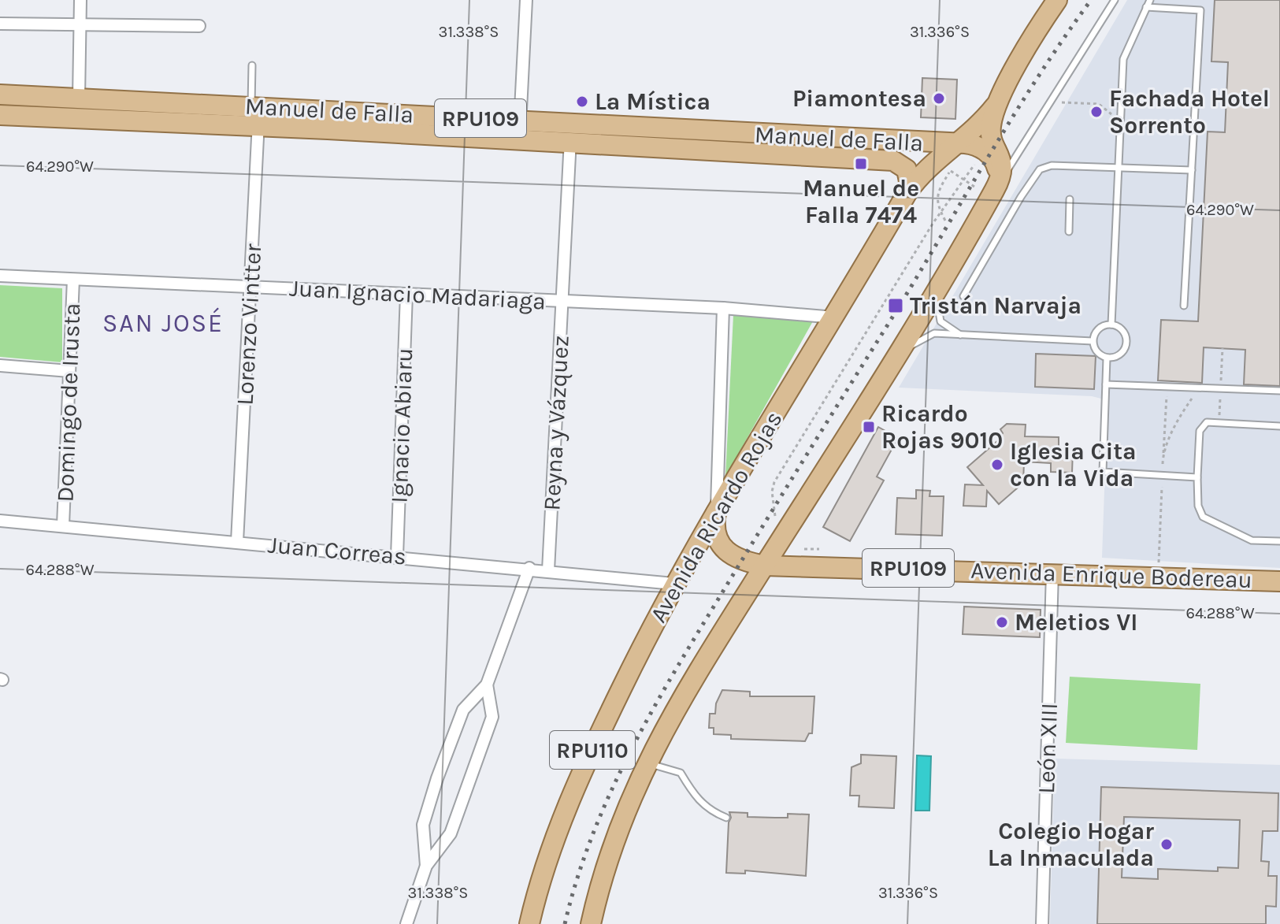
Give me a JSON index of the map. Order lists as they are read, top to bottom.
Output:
{
  "streets": {
    "main road": [
      "Manuel de Falla",
      "RPU109",
      "Avenida Ricardo Rojas",
      "Avenida Enrique Bodereau",
      "RPU110"
    ],
    "street": [
      "Juan Ignacio Madariaga",
      "Lorenzo Vintter",
      "Domingo de Irusta",
      "Reyna y Vázquez",
      "Ignacio Abiaru",
      "Juan Correas",
      "León XIII"
    ]
  },
  "crossings": [
    ["Manuel de Falla", "RPU109"],
    ["Manuel de Falla", "Lorenzo Vintter"],
    ["Manuel de Falla", "Reyna y Vázquez"],
    ["Manuel de Falla", "Avenida Ricardo Rojas"],
    ["RPU109", "Avenida Ricardo Rojas"],
    ["Juan Ignacio Madariaga", "Lorenzo Vintter"],
    ["Juan Ignacio Madariaga", "Domingo de Irusta"],
    ["Juan Ignacio Madariaga", "Reyna y Vázquez"],
    ["Juan Ignacio Madariaga", "Ignacio Abiaru"],
    ["Juan Ignacio Madariaga", "Avenida Ricardo Rojas"],
    ["Lorenzo Vintter", "Juan Correas"],
    ["Domingo de Irusta", "Juan Correas"],
    ["Reyna y Vázquez", "Juan Correas"],
    ["Ignacio Abiaru", "Juan Correas"],
    ["Avenida Ricardo Rojas", "Juan Correas"],
    ["Avenida Ricardo Rojas", "Avenida Enrique Bodereau"],
    ["Avenida Enrique Bodereau", "León XIII"]
  ],
  "districts": ["SAN JOSÉ"],
  "places": {
    "other": [
      "Piamontesa",
      "La Mística",
      "Fachada Hotel Sorrento",
      "Iglesia Cita con la Vida",
      "Meletios VI",
      "Colegio Hogar La Inmaculada"
    ],
    "transit": ["Manuel de Falla 7474", "Tristán Narvaja", "Ricardo Rojas 9010"]
  },
  "coordinates": [
    "31.338°S",
    "31.336°S",
    "64.290°W",
    "64.288°W"
  ]
}
